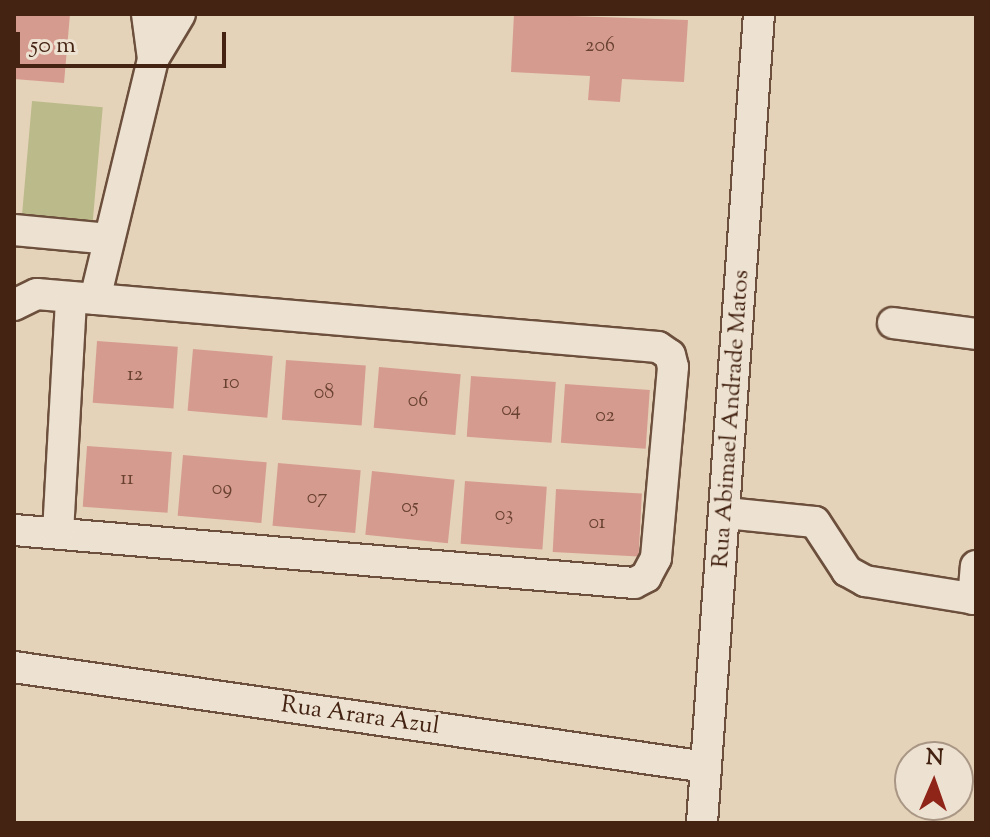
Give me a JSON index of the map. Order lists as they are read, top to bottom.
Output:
{
  "streets": {
    "street": ["Rua Abimael Andrade Matos", "Rua Arara Azul"]
  },
  "crossings": [
    ["Rua Abimael Andrade Matos", "Rua Arara Azul"]
  ],
  "house_numbers": [
    "206",
    "12",
    "10",
    "08",
    "06",
    "04",
    "02",
    "11",
    "09",
    "07",
    "05",
    "03",
    "01"
  ],
  "scale_bar": "50 m",
  "north": "top"
}
